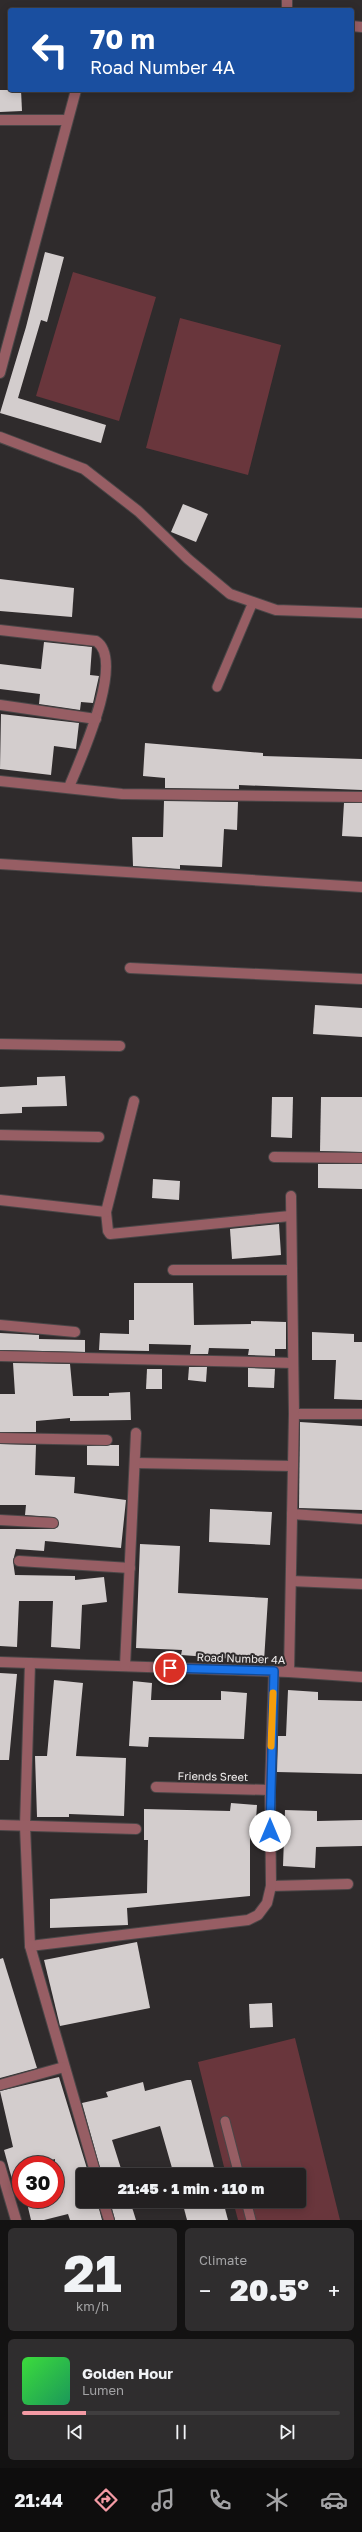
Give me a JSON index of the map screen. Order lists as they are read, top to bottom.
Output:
{
  "streets": {
    "street": ["Road Number 4A", "Friends Sreet"]
  },
  "page": {
    "turn": ["70 m", "Road Number 4A"],
    "limit": "30",
    "trip": "21:45 · 1 min · 110 m",
    "tile": [
      ["21", "km/h"],
      "Climate"
    ],
    "heat": ["−", "20.5°", "+"],
    "song": ["Golden Hour", "Lumen"],
    "tabs": "21:44"
  }
}
